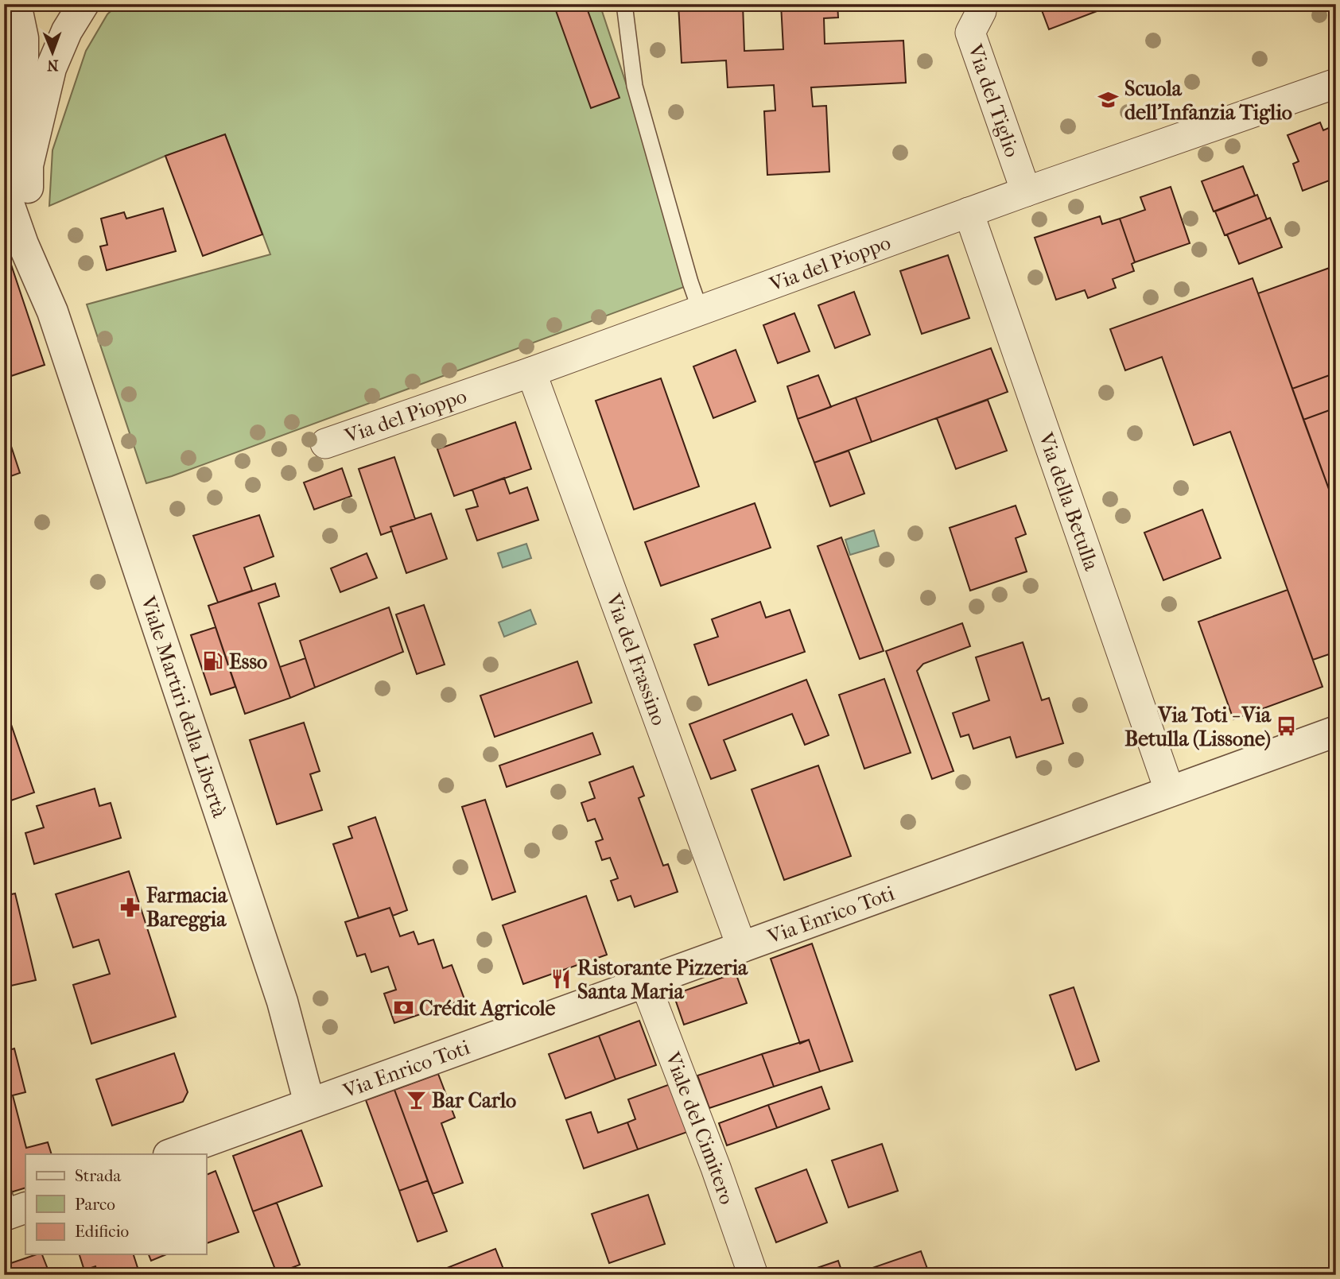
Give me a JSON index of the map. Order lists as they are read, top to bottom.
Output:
{
  "streets": {
    "street": [
      "Via del Tiglio",
      "Via del Pioppo",
      "Via della Betulla",
      "Via del Frassino",
      "Viale Martiri della Libertà",
      "Via Enrico Toti",
      "Viale del Cimitero"
    ]
  },
  "crossings": [
    ["Via del Tiglio", "Via del Pioppo"],
    ["Via del Pioppo", "Via della Betulla"],
    ["Via del Pioppo", "Via del Frassino"],
    ["Via della Betulla", "Via Enrico Toti"],
    ["Via del Frassino", "Via Enrico Toti"],
    ["Viale Martiri della Libertà", "Via Enrico Toti"],
    ["Via Enrico Toti", "Viale del Cimitero"]
  ],
  "places": {
    "school or university": ["Scuola dell'Infanzia Tiglio"],
    "fuel station": ["Esso"],
    "bus stop": ["Via Toti - Via Betulla (Lissone)"],
    "pharmacy": ["Farmacia Bareggia"],
    "restaurant": ["Ristorante Pizzeria Santa Maria"],
    "bank": ["Crédit Agricole"],
    "bar": ["Bar Carlo"]
  },
  "legend": ["Strada", "Parco", "Edificio"],
  "north": "bottom"
}
